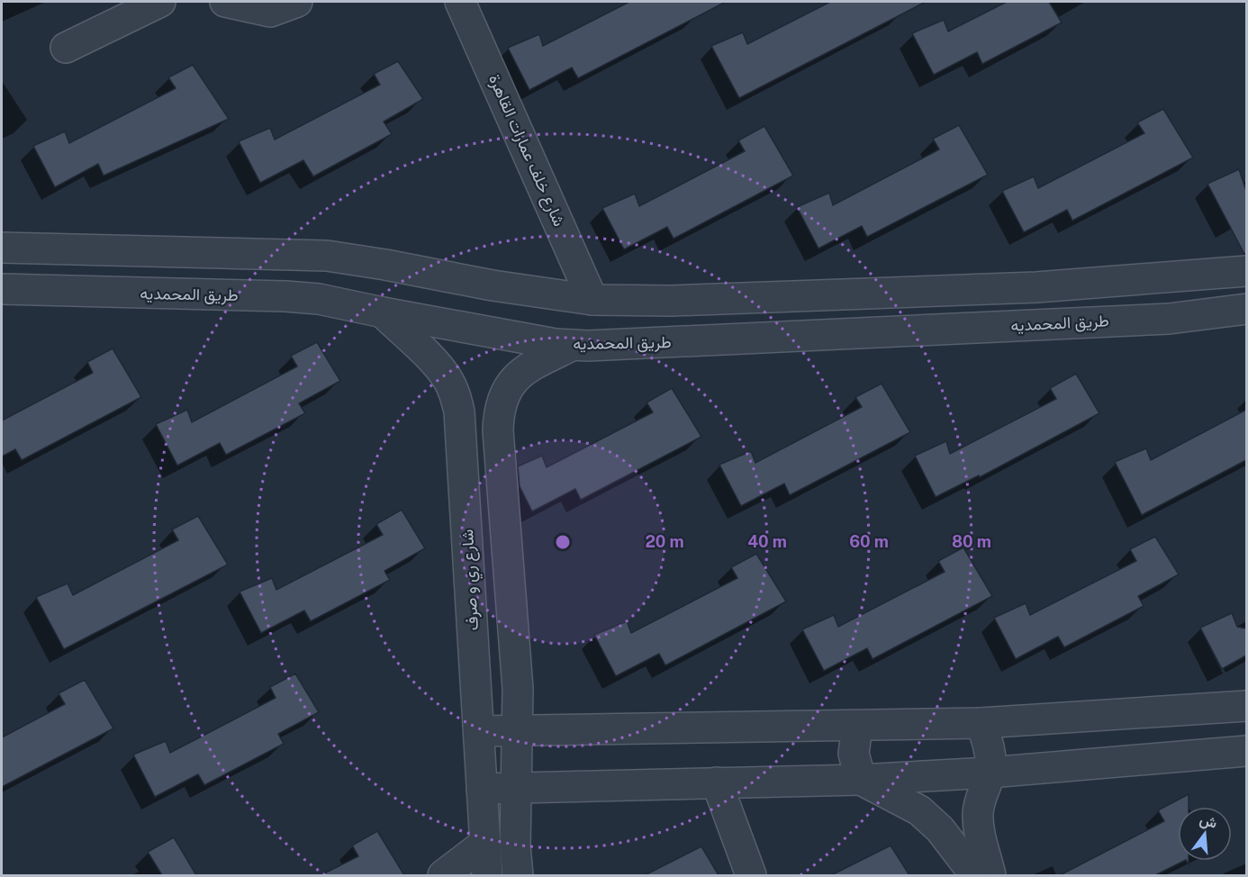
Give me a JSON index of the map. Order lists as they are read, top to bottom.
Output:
{
  "streets": {
    "street": ["شارع خلف عمارات القاهرة", "طريق المحمديه", "شارع ري و صرف"]
  },
  "crossings": [
    ["طريق المحمديه", "شارع ري و صرف"]
  ],
  "north": "top",
  "rings": [
    "20 m",
    "40 m",
    "60 m",
    "80 m"
  ]
}
